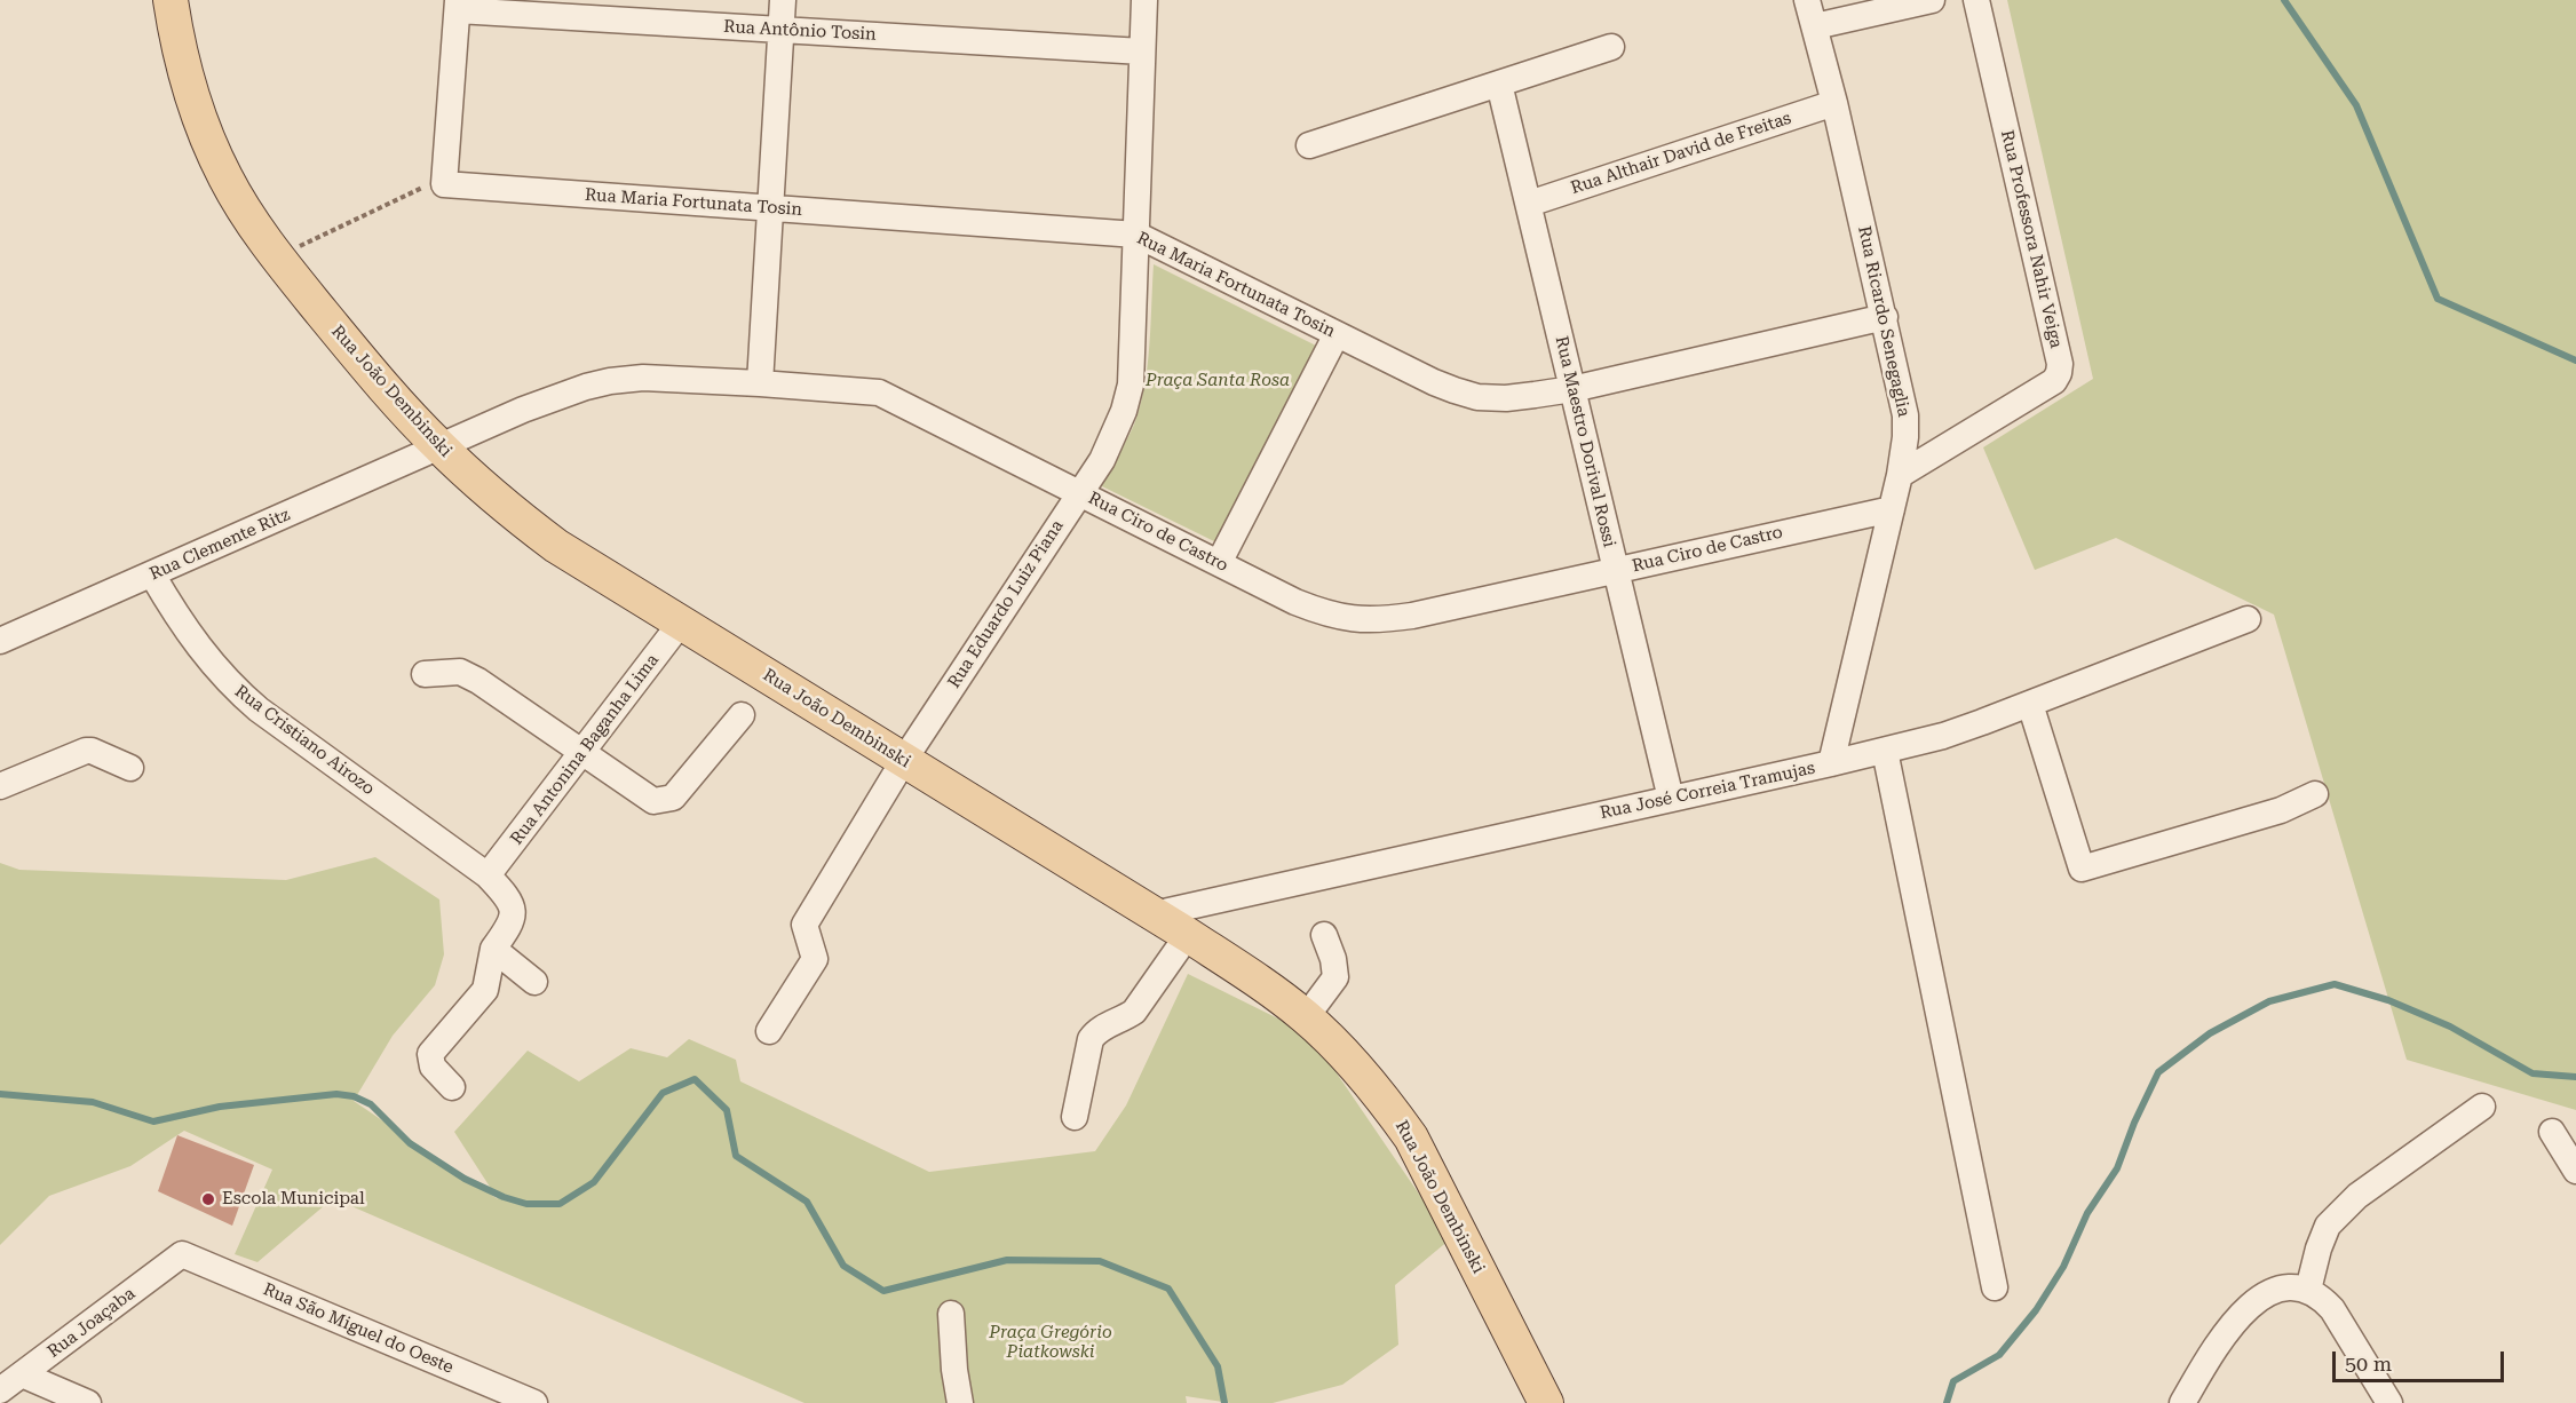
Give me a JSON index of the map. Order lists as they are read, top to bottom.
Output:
{
  "streets": {
    "main road": ["Rua João Dembinski"],
    "street": [
      "Rua Antônio Tosin",
      "Rua Althair David de Freitas",
      "Rua Maria Fortunata Tosin",
      "Rua Professora Nahir Veiga",
      "Rua Ricardo Senegaglia",
      "Rua Maestro Dorival Rossi",
      "Rua Ciro de Castro",
      "Rua Clemente Ritz",
      "Rua Eduardo Luiz Piana",
      "Rua Cristiano Airozo",
      "Rua Antonina Baganha Lima",
      "Rua José Correia Tramujas",
      "Rua Joaçaba",
      "Rua São Miguel do Oeste"
    ]
  },
  "crossings": [
    ["Rua Antônio Tosin", "Rua Eduardo Luiz Piana"],
    ["Rua Althair David de Freitas", "Rua Ricardo Senegaglia"],
    ["Rua Althair David de Freitas", "Rua Maestro Dorival Rossi"],
    ["Rua Maria Fortunata Tosin", "Rua Ricardo Senegaglia"],
    ["Rua Maria Fortunata Tosin", "Rua Maestro Dorival Rossi"],
    ["Rua Maria Fortunata Tosin", "Rua Eduardo Luiz Piana"],
    ["Rua Professora Nahir Veiga", "Rua Ricardo Senegaglia"],
    ["Rua Ricardo Senegaglia", "Rua Ciro de Castro"],
    ["Rua Ricardo Senegaglia", "Rua José Correia Tramujas"],
    ["Rua João Dembinski", "Rua Ciro de Castro"],
    ["Rua João Dembinski", "Rua Clemente Ritz"],
    ["Rua João Dembinski", "Rua Eduardo Luiz Piana"],
    ["Rua João Dembinski", "Rua Antonina Baganha Lima"],
    ["Rua João Dembinski", "Rua José Correia Tramujas"],
    ["Rua Maestro Dorival Rossi", "Rua Ciro de Castro"],
    ["Rua Maestro Dorival Rossi", "Rua José Correia Tramujas"],
    ["Rua Ciro de Castro", "Rua Clemente Ritz"],
    ["Rua Ciro de Castro", "Rua Eduardo Luiz Piana"],
    ["Rua Clemente Ritz", "Rua Cristiano Airozo"],
    ["Rua Cristiano Airozo", "Rua Antonina Baganha Lima"],
    ["Rua Joaçaba", "Rua São Miguel do Oeste"]
  ],
  "parks": ["Praça Santa Rosa", "Praça Gregório Piatkowski"],
  "places": ["Escola Municipal"],
  "scale_bar": "50 m"
}
